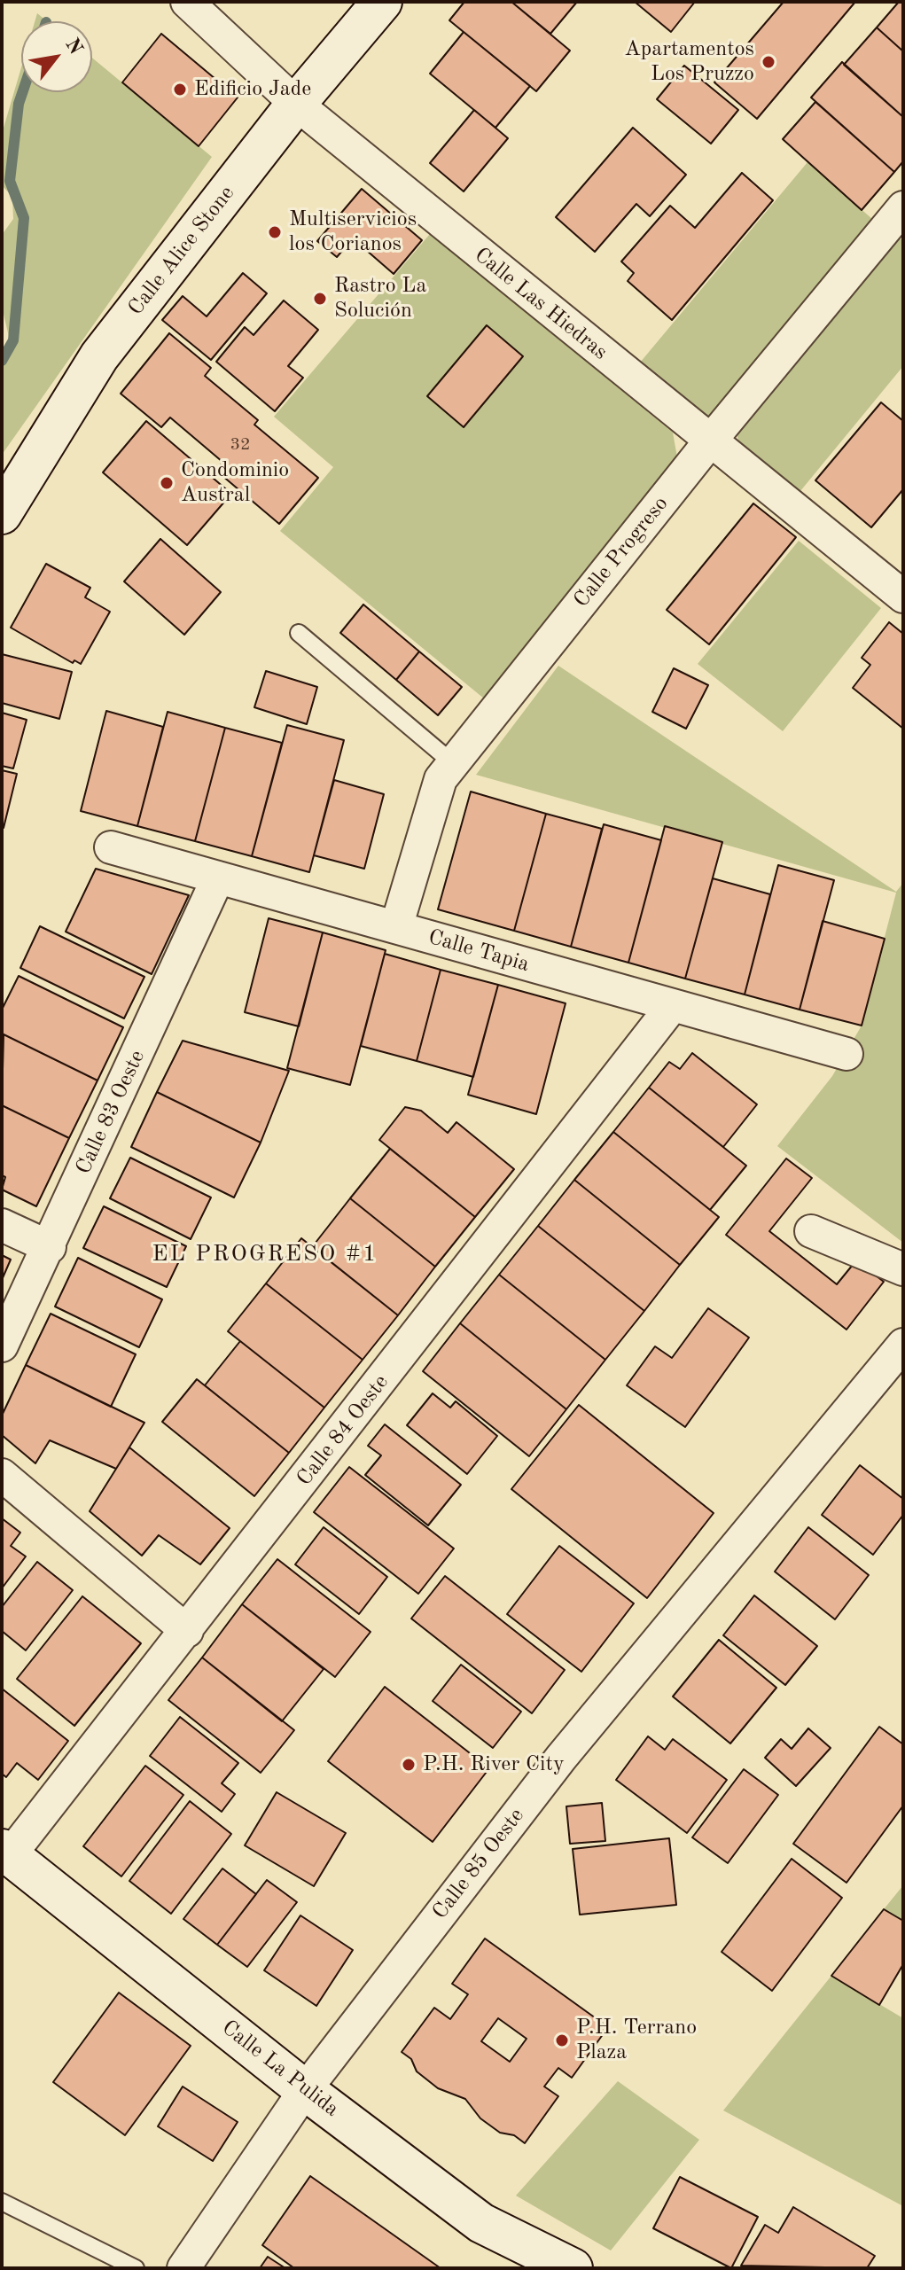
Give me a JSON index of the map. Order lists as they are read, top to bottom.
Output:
{
  "streets": {
    "main road": ["Calle Alice Stone", "Calle La Pulida"],
    "street": [
      "Calle Las Hiedras",
      "Calle Progreso",
      "Calle Tapia",
      "Calle 83 Oeste",
      "Calle 84 Oeste",
      "Calle 85 Oeste"
    ]
  },
  "crossings": [
    ["Calle Alice Stone", "Calle Las Hiedras"],
    ["Calle Las Hiedras", "Calle Progreso"],
    ["Calle Progreso", "Calle Tapia"],
    ["Calle Tapia", "Calle 83 Oeste"],
    ["Calle Tapia", "Calle 84 Oeste"],
    ["Calle 84 Oeste", "Calle La Pulida"],
    ["Calle 85 Oeste", "Calle La Pulida"]
  ],
  "districts": ["EL PROGRESO #1"],
  "places": [
    "Apartamentos Los Pruzzo",
    "Edificio Jade",
    "Multiservicios los Corianos",
    "Rastro La Solución",
    "Condominio Austral",
    "P.H. River City",
    "P.H. Terrano Plaza"
  ],
  "house_numbers": ["32"],
  "north": "top right"
}
